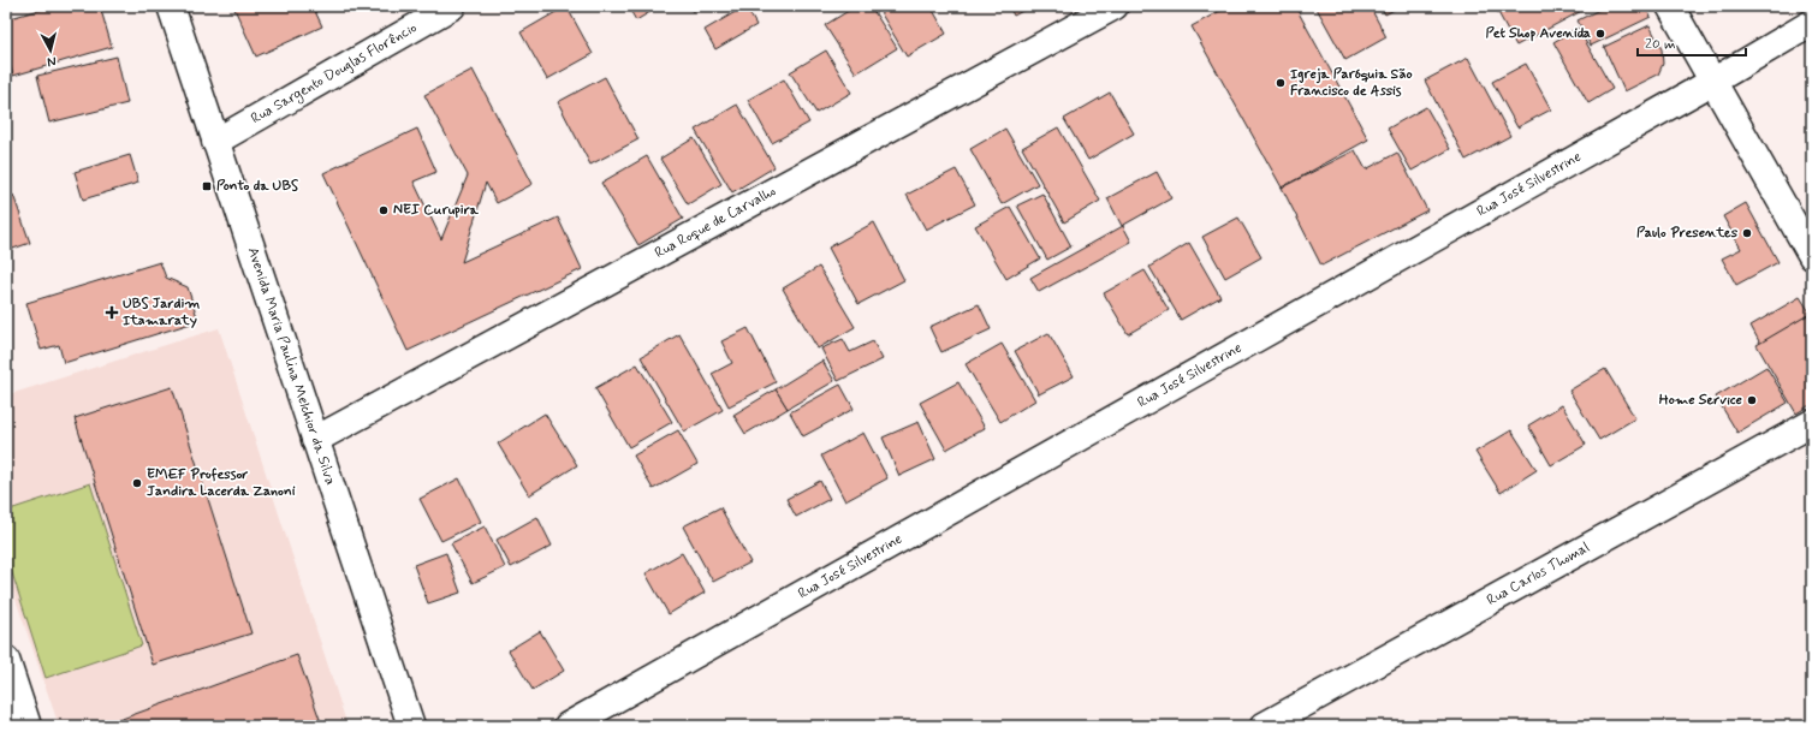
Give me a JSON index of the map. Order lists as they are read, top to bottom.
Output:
{
  "streets": {
    "street": [
      "Rua Sargento Douglas Florêncio",
      "Rua José Silvestrine",
      "Rua Roque de Carvalho",
      "Avenida Maria Paulina Melchior da Silva",
      "Rua Carlos Thomal"
    ]
  },
  "crossings": [
    ["Rua Sargento Douglas Florêncio", "Avenida Maria Paulina Melchior da Silva"],
    ["Rua Roque de Carvalho", "Avenida Maria Paulina Melchior da Silva"]
  ],
  "places": {
    "other": [
      "Pet Shop Avenida",
      "Igreja Paróquia São Francisco de Assis",
      "NEI Curupira",
      "Paulo Presentes",
      "Home Service",
      "EMEF Professor Jandira Lacerda Zanoni"
    ],
    "transit": ["Ponto da UBS"],
    "health": ["UBS Jardim Itamaraty"]
  },
  "scale_bar": "20 m",
  "north": "bottom"
}
